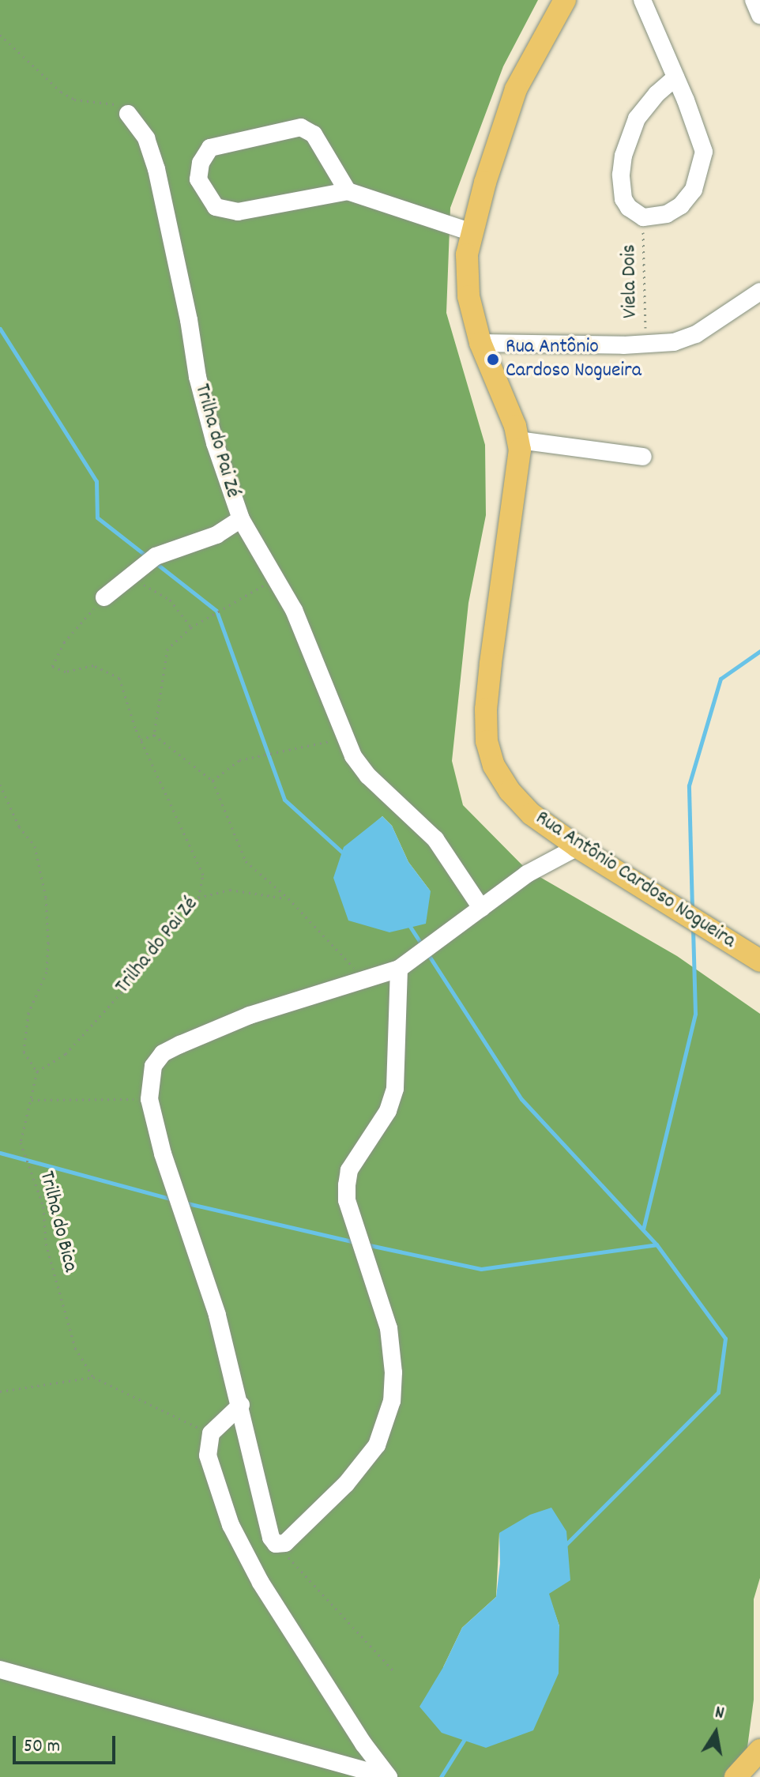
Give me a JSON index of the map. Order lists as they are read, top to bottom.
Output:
{
  "streets": {
    "main road": ["Rua Antônio Cardoso Nogueira"],
    "street": ["Trilha do Pai Zé"],
    "path": ["Viela Dois", "Trilha do Bica"]
  },
  "crossings": [
    ["Trilha do Pai Zé", "Trilha do Bica"]
  ],
  "places": ["Rua Antônio Cardoso Nogueira"],
  "scale_bar": "50 m",
  "north": "top"
}
